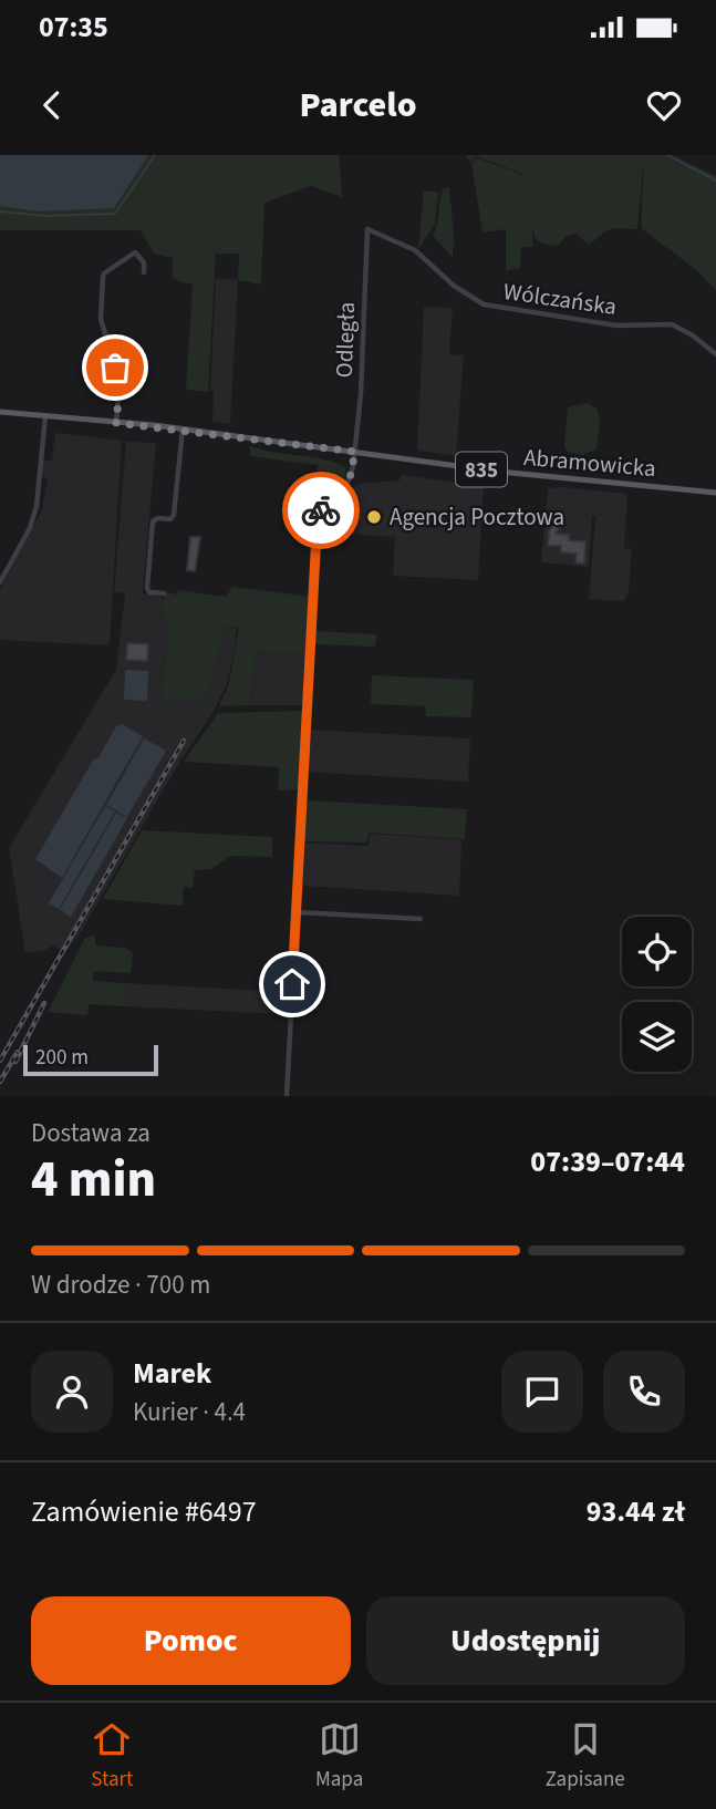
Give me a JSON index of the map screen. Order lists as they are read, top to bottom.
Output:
{
  "streets": {
    "main road": ["Abramowicka", "835"],
    "street": ["Wólczańska", "Odległa"]
  },
  "crossings": [
    ["Wólczańska", "Odległa"],
    ["Odległa", "Abramowicka"]
  ],
  "places": ["Agencja Pocztowa"],
  "scale_bar": "200 m",
  "page": {
    "status": "07:35",
    "header": "Parcelo",
    "scale": "200 m",
    "heading": ["4 min", "Dostawa za", "07:39–07:44"],
    "panel": [
      "Marek",
      "Kurier · 4.4",
      "Zamówienie #6497",
      "93.44 zł"
    ],
    "bar": "W drodze · 700 m",
    "buttons": ["Pomoc", "Udostępnij"],
    "tabs": ["Start", "Mapa", "Zapisane"]
  }
}
